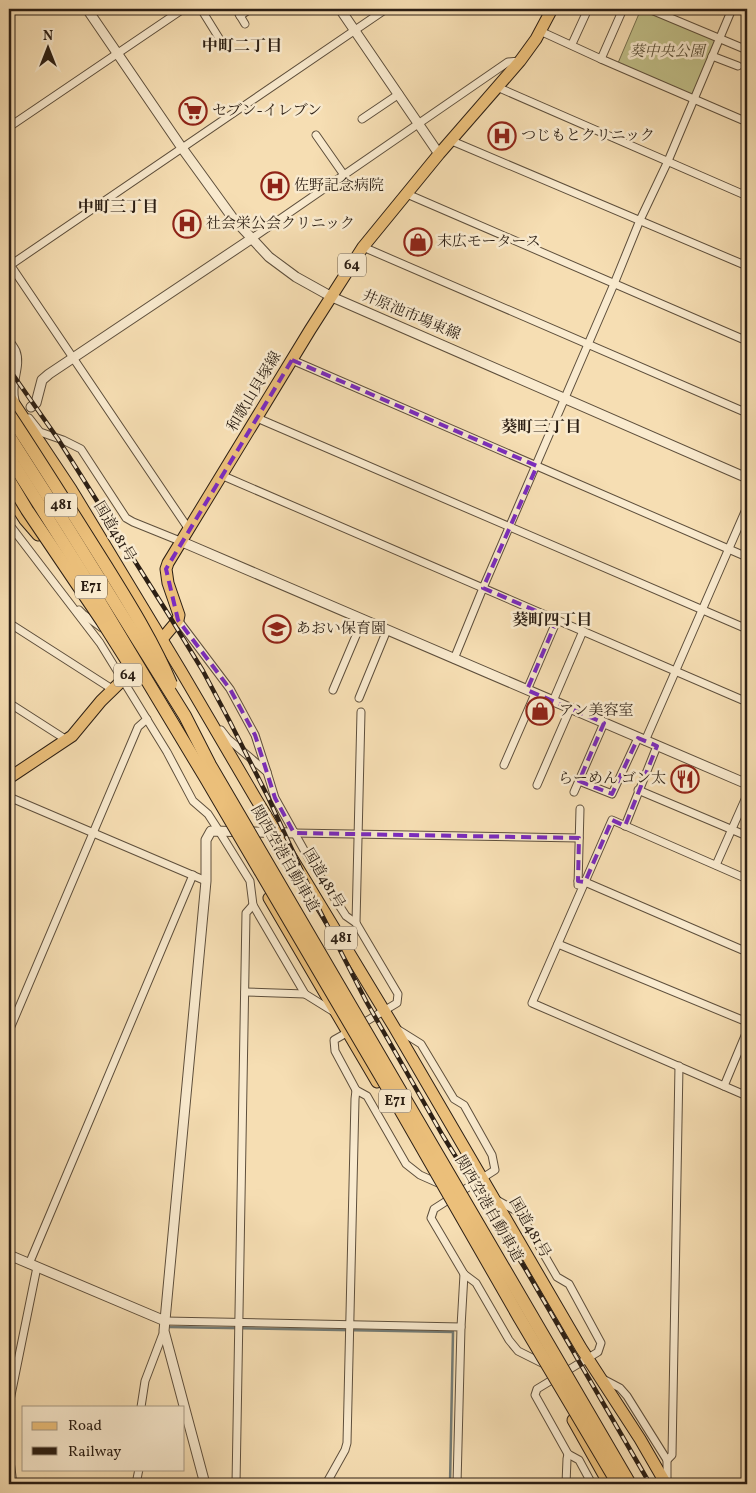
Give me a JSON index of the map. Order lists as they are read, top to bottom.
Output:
{
  "streets": {
    "highway": ["E71", "関西空港自動車道"],
    "main road": [
      "64",
      "和歌山貝塚線",
      "481",
      "国道481号"
    ],
    "street": ["井原池市場東線"]
  },
  "crossings": [
    ["64", "和歌山貝塚線"],
    ["64", "481"],
    ["64", "国道481号"],
    ["井原池市場東線", "和歌山貝塚線"],
    ["481", "国道481号"]
  ],
  "districts": [
    "中町二丁目",
    "中町三丁目",
    "葵町三丁目",
    "葵町四丁目"
  ],
  "parks": ["葵中央公園"],
  "places": {
    "supermarket": ["セブン-イレブン"],
    "hospital": ["つじもとクリニック", "佐野記念病院", "社会栄公会クリニック"],
    "shop": ["末広モータース", "アン美容室"],
    "school or university": ["あおい保育園"],
    "restaurant": ["らーめん ゴン太"]
  },
  "legend": ["Road", "Railway"],
  "north": "top"
}
